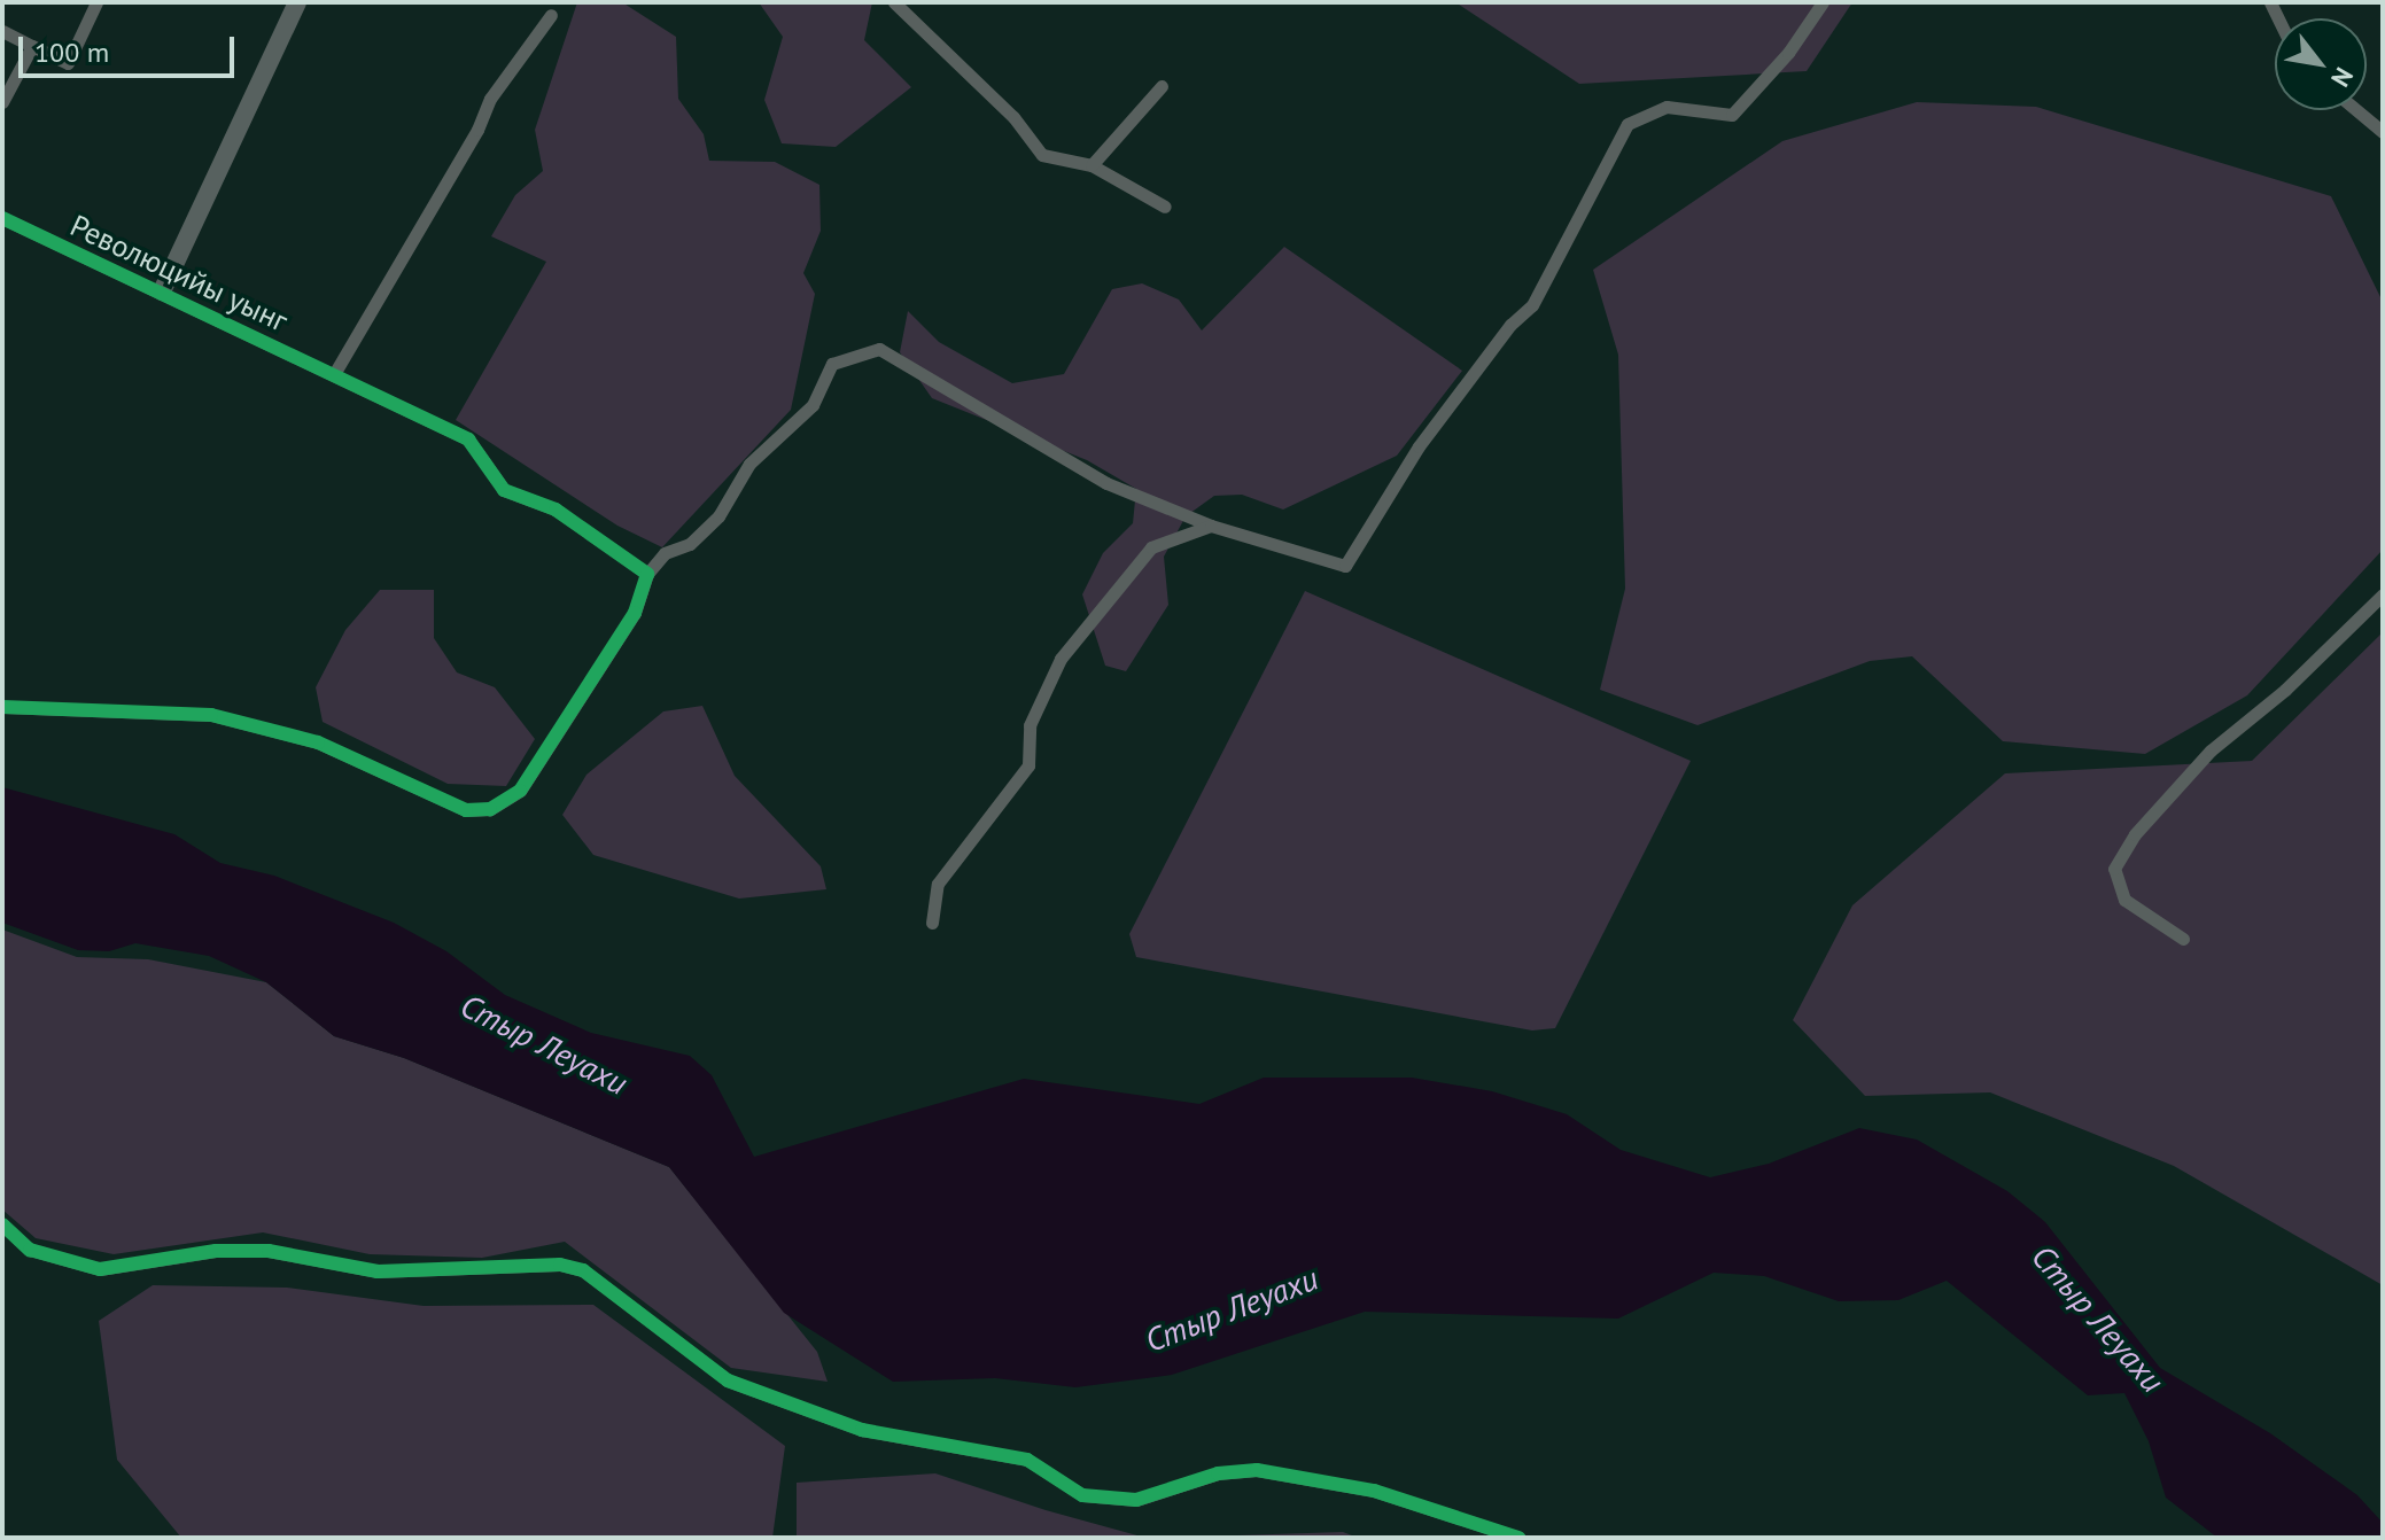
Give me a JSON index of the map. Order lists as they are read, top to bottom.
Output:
{
  "streets": {
    "street": ["Революцийы уынг"]
  },
  "water": ["Стыр Леуахи"],
  "scale_bar": "100 m",
  "north": "bottom right"
}
